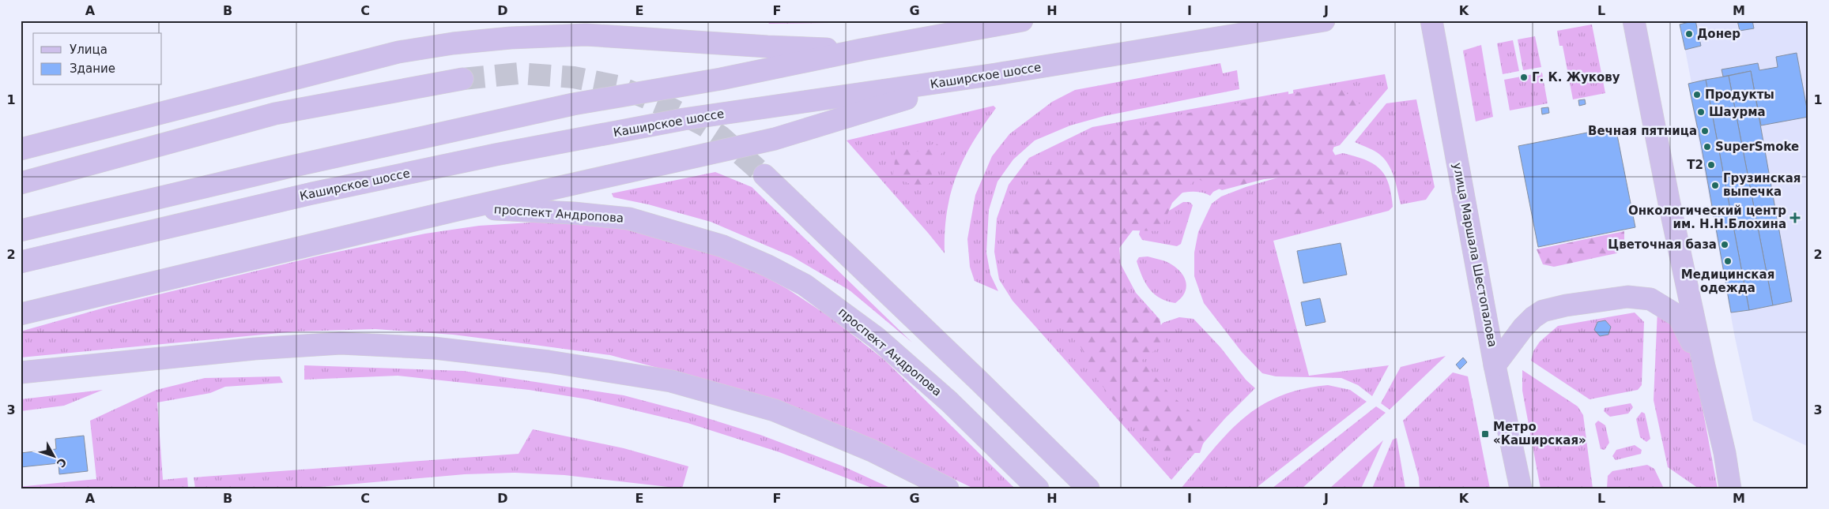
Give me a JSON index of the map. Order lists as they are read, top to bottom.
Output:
{
  "streets": {
    "main road": ["Каширское шоссе", "проспект Андропова", "улица Маршала Шестопалова"]
  },
  "places": {
    "other": [
      "Донер",
      "Г. К. Жукову",
      "Продукты",
      "Шаурма",
      "Вечная пятница",
      "SuperSmoke",
      "T2",
      "Грузинская выпечка",
      "Цветочная база",
      "Медицинская одежда"
    ],
    "health": ["Онкологический центр им. Н.Н.Блохина"],
    "transit": ["Метро «Каширская»"]
  },
  "legend": ["Улица", "Здание"],
  "north": "bottom right",
  "grid": {
    "columns": [
      "A",
      "B",
      "C",
      "D",
      "E",
      "F",
      "G",
      "H",
      "I",
      "J",
      "K",
      "L",
      "M"
    ],
    "rows": ["1", "2", "3"]
  }
}
